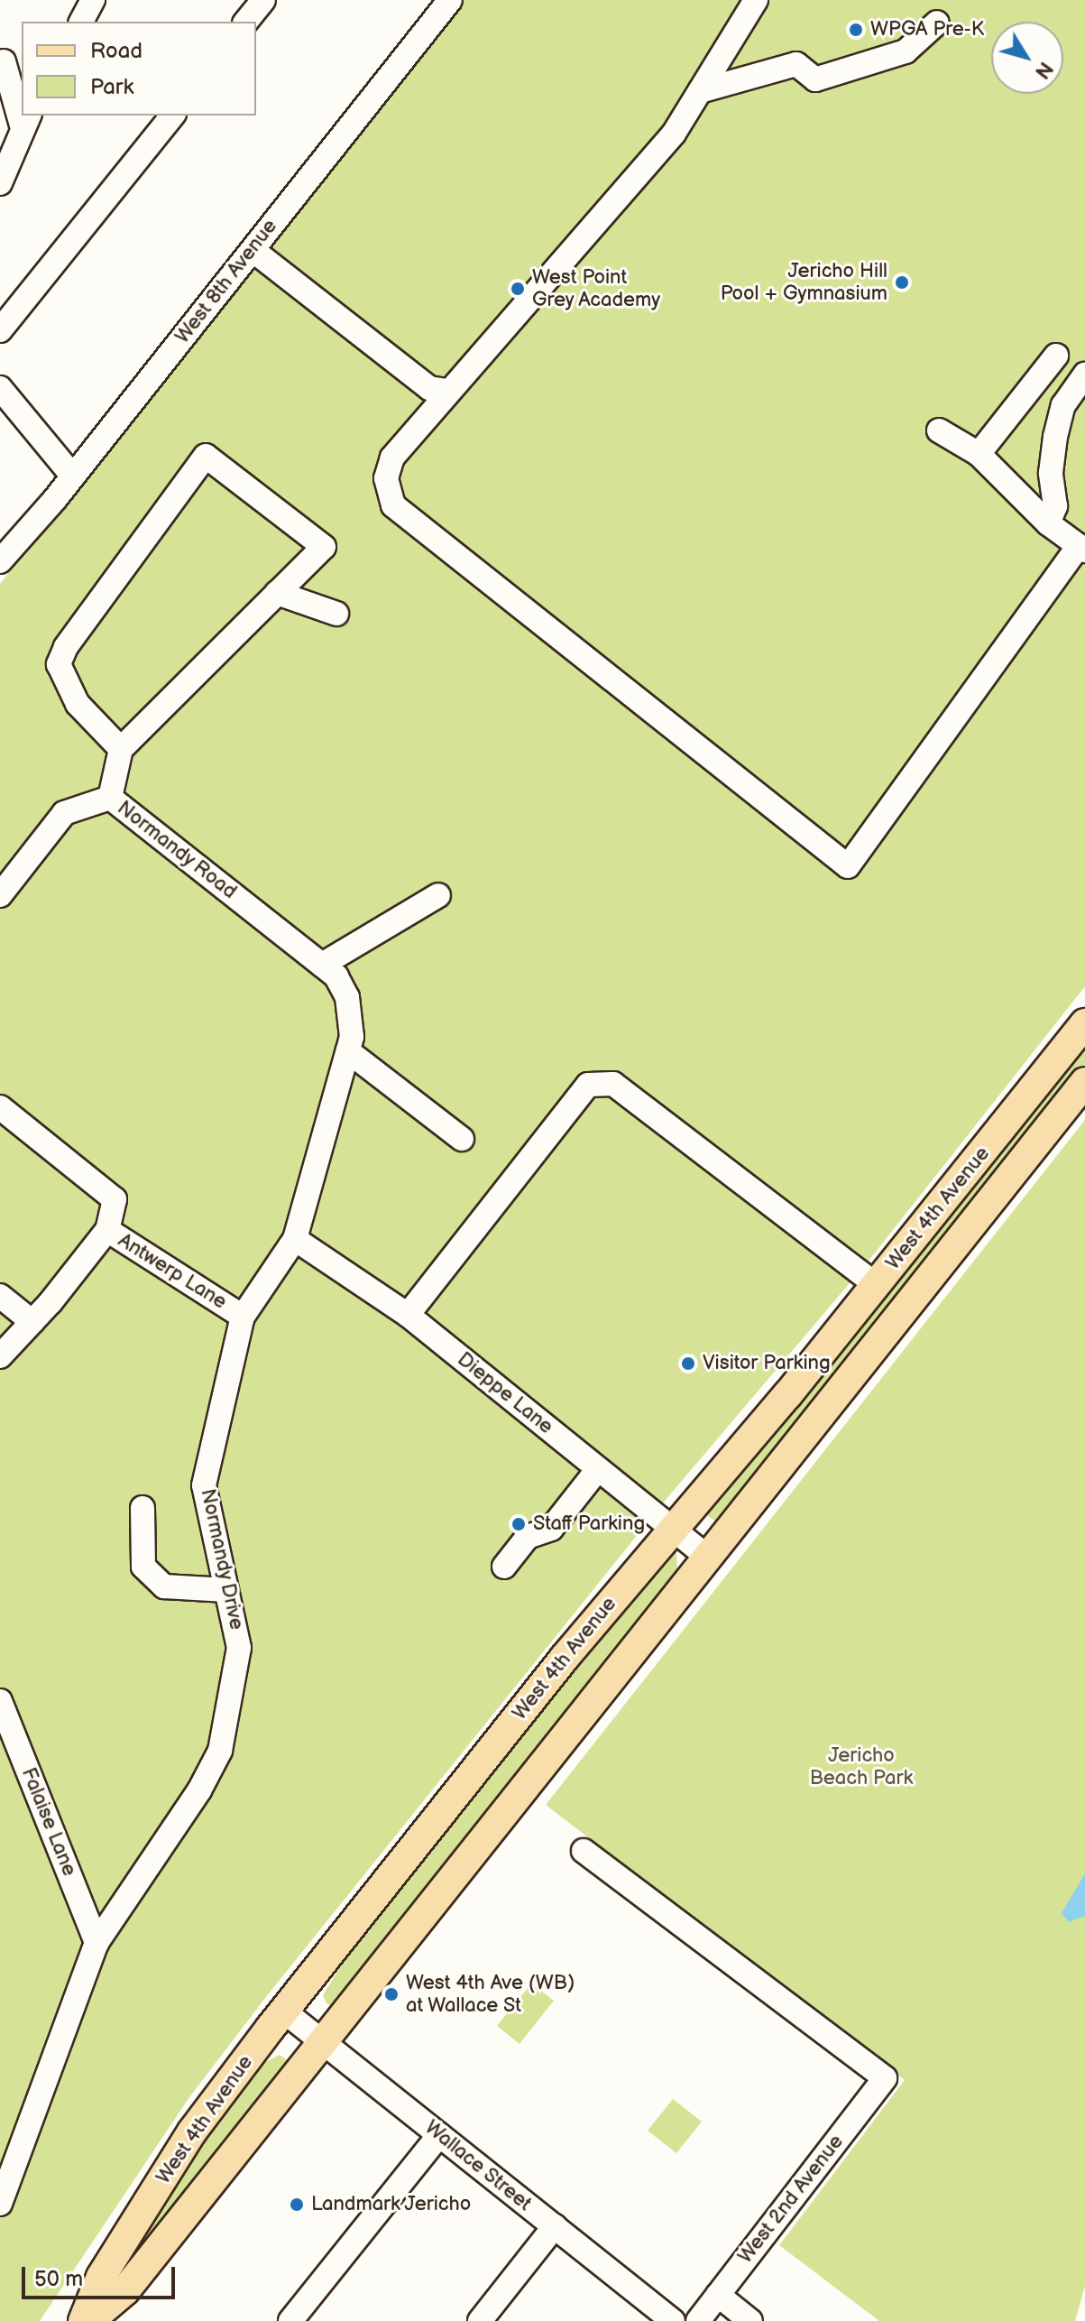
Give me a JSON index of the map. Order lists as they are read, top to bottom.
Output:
{
  "streets": {
    "main road": ["West 4th Avenue"],
    "street": [
      "West 8th Avenue",
      "Normandy Road",
      "Antwerp Lane",
      "Dieppe Lane",
      "Normandy Drive",
      "Falaise Lane",
      "Wallace Street",
      "West 2nd Avenue"
    ]
  },
  "crossings": [
    ["Normandy Road", "Normandy Drive"],
    ["West 4th Avenue", "Dieppe Lane"],
    ["West 4th Avenue", "Wallace Street"],
    ["Antwerp Lane", "Normandy Drive"],
    ["Dieppe Lane", "Normandy Drive"],
    ["Normandy Drive", "Falaise Lane"]
  ],
  "parks": ["Jericho Beach Park"],
  "places": [
    "WPGA Pre-K",
    "Jericho Hill Pool + Gymnasium",
    "West Point Grey Academy",
    "Visitor Parking",
    "Staff Parking",
    "West 4th Ave (WB) at Wallace St",
    "Landmark Jericho"
  ],
  "legend": ["Road", "Park"],
  "scale_bar": "50 m",
  "north": "bottom right"
}
